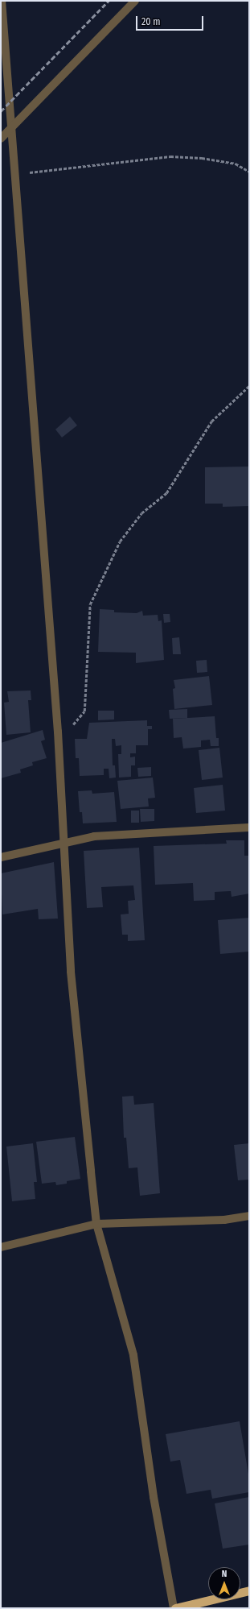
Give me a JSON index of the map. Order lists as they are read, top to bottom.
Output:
{
  "scale_bar": "20 m",
  "north": "top"
}
